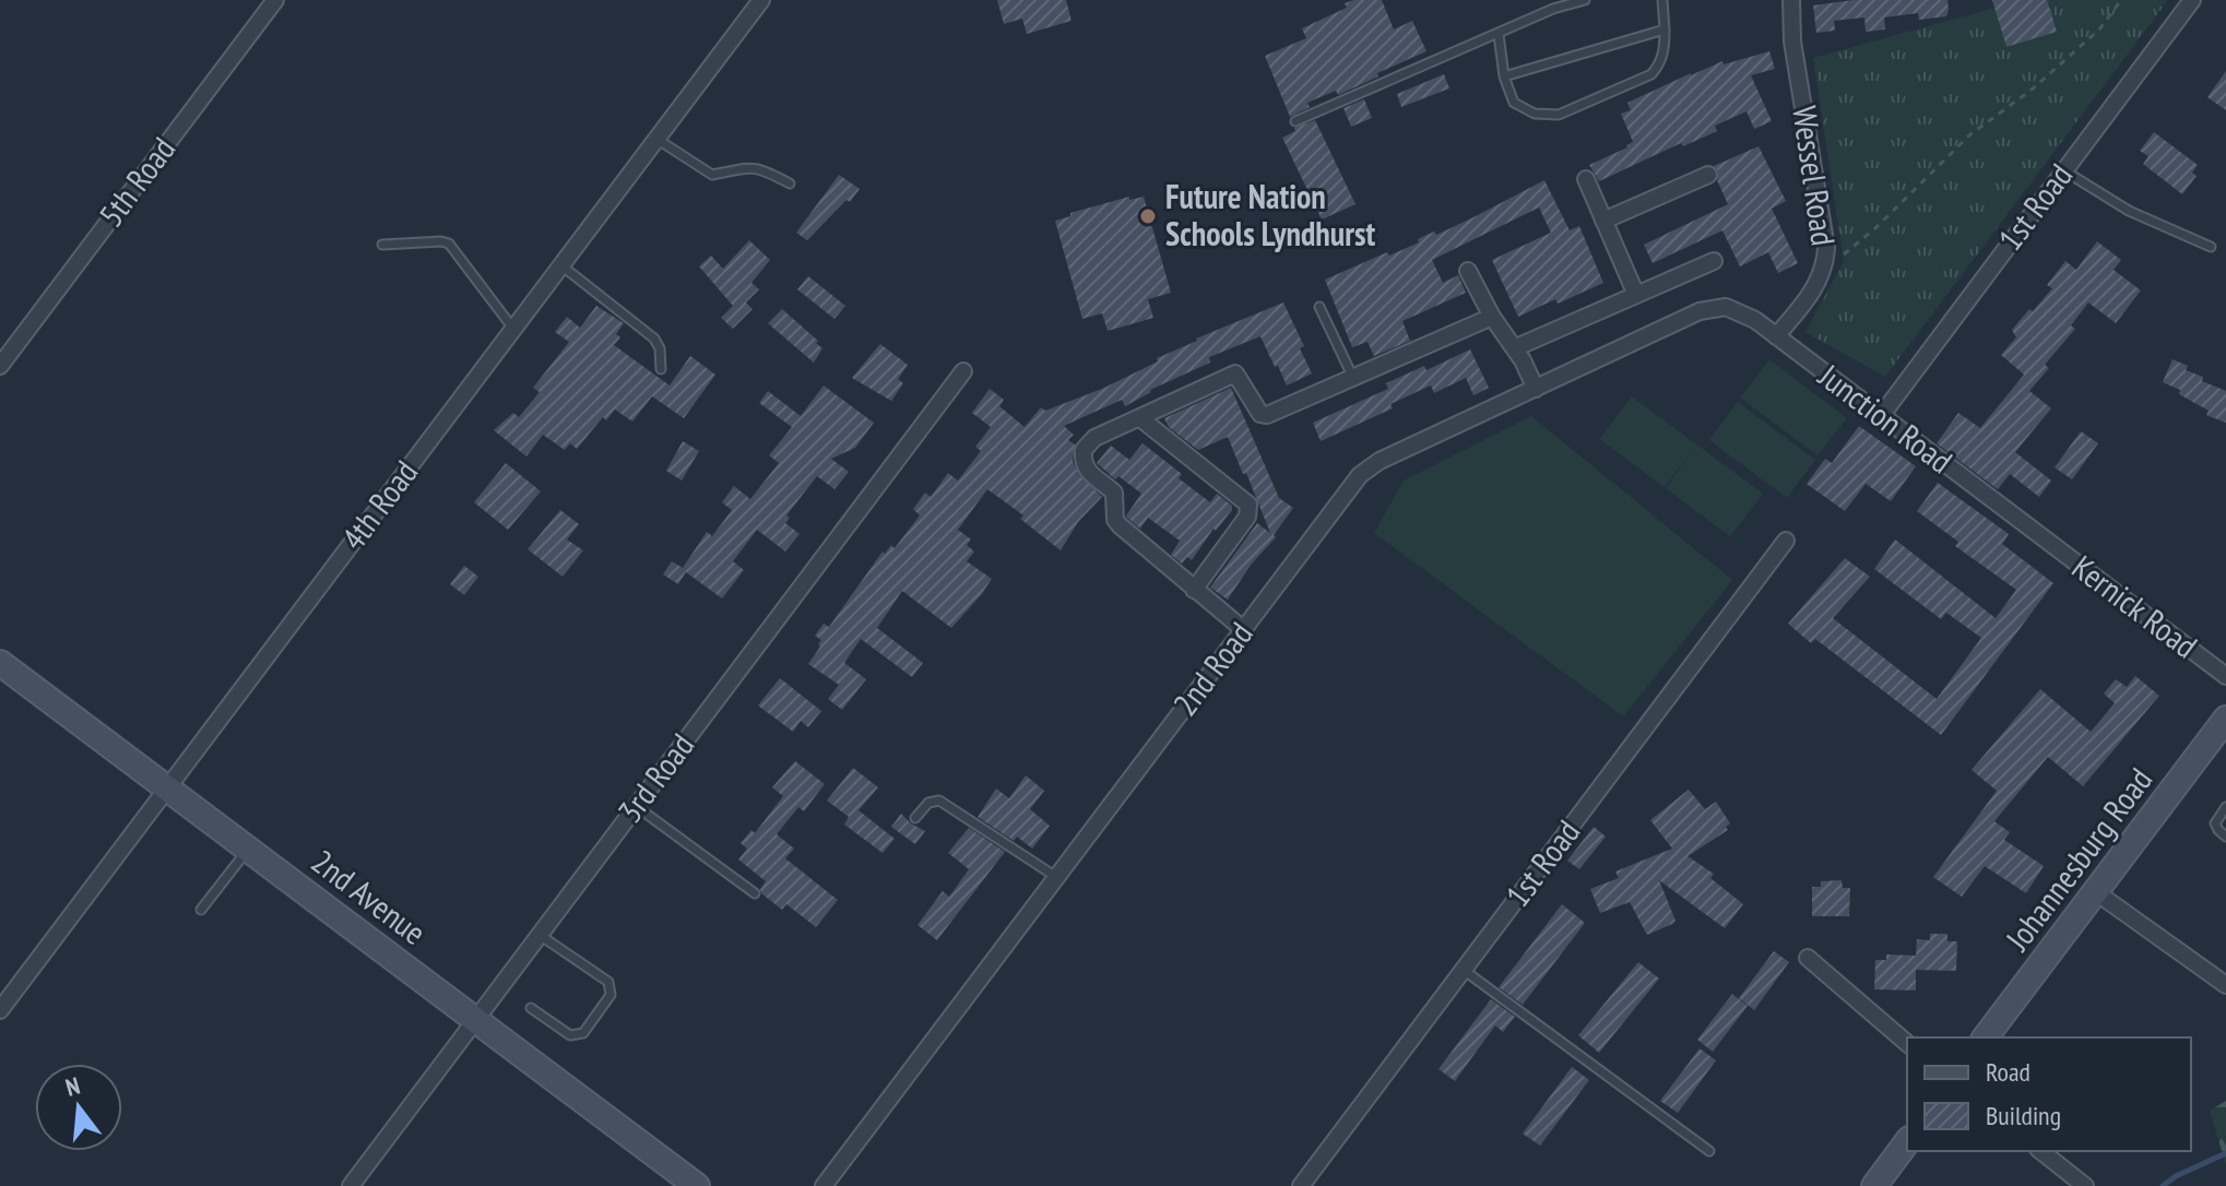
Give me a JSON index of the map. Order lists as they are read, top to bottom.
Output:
{
  "streets": {
    "street": [
      "Wessel Road",
      "5th Road",
      "1st Road",
      "Junction Road",
      "4th Road",
      "Kernick Road",
      "2nd Road",
      "3rd Road",
      "Johannesburg Road",
      "2nd Avenue"
    ]
  },
  "crossings": [
    ["Wessel Road", "Junction Road"],
    ["1st Road", "Junction Road"],
    ["Junction Road", "Kernick Road"],
    ["Junction Road", "2nd Road"],
    ["4th Road", "2nd Avenue"],
    ["3rd Road", "2nd Avenue"]
  ],
  "places": ["Future Nation Schools Lyndhurst"],
  "legend": ["Road", "Building"],
  "north": "top"
}
